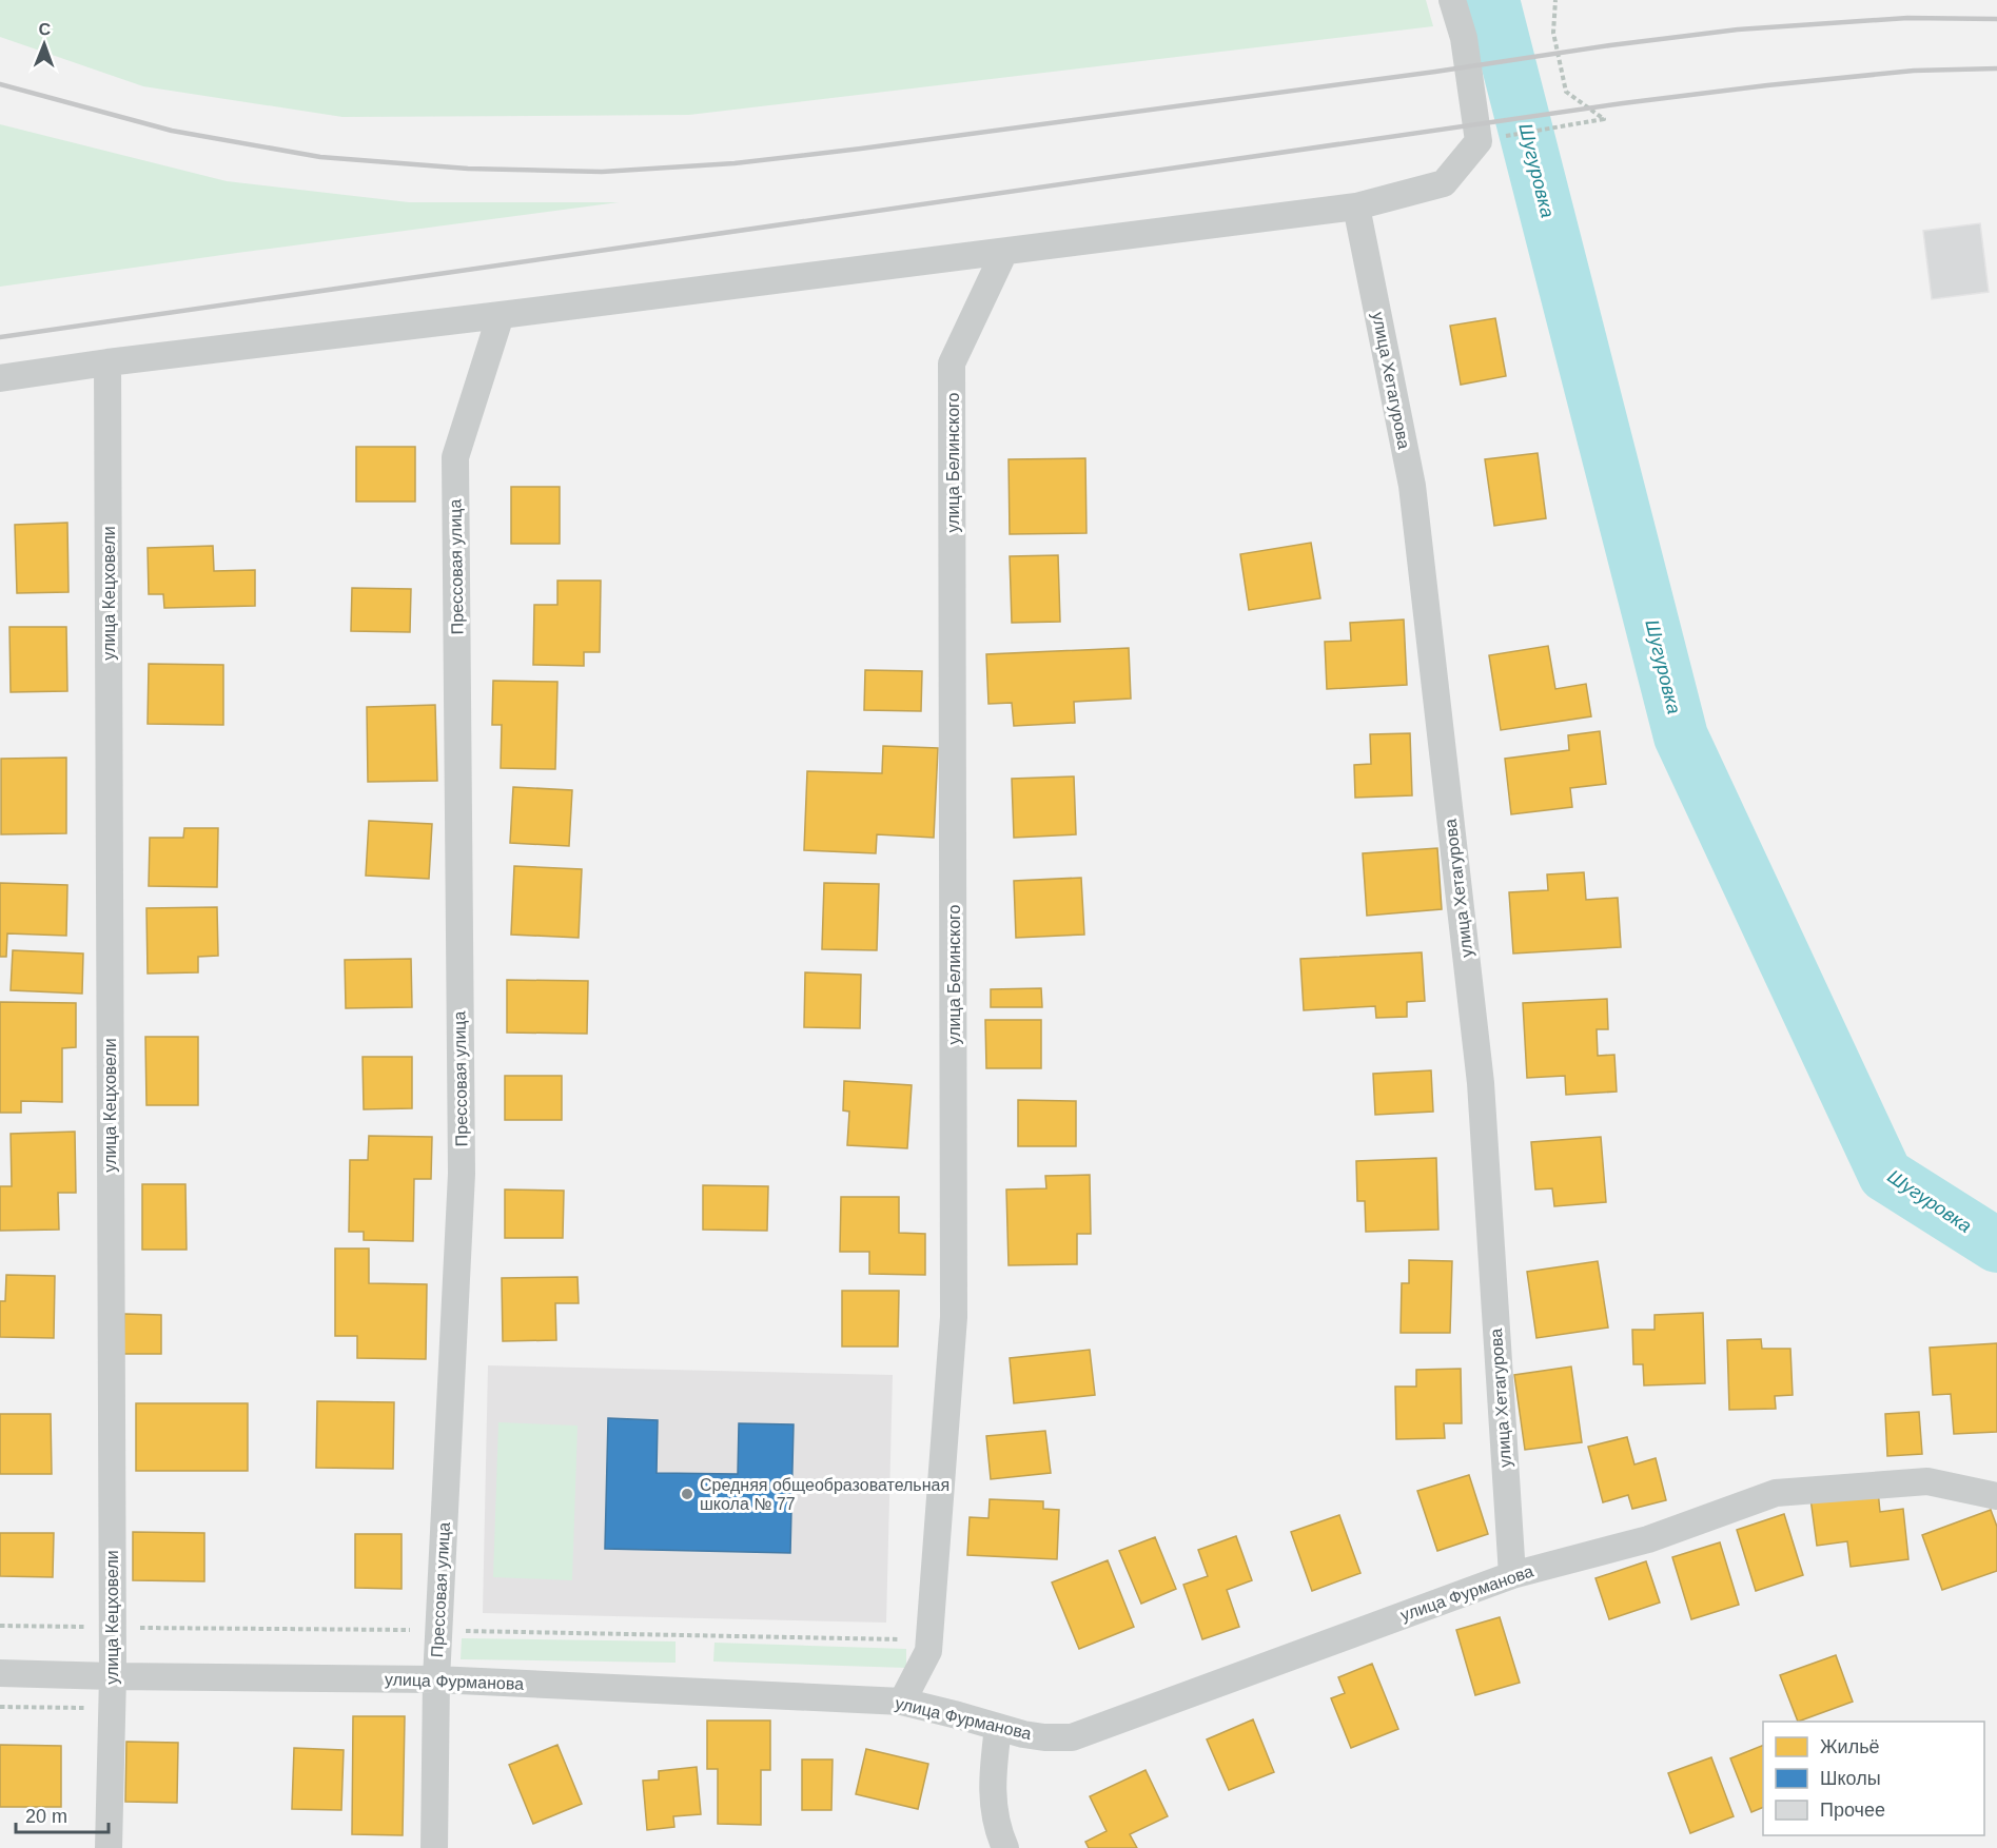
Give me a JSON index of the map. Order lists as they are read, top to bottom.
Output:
{
  "streets": {
    "street": [
      "улица Хетагурова",
      "улица Белинского",
      "Прессовая улица",
      "улица Кецховели",
      "улица Фурманова"
    ]
  },
  "crossings": [
    ["улица Хетагурова", "улица Фурманова"],
    ["улица Белинского", "улица Фурманова"],
    ["Прессовая улица", "улица Фурманова"],
    ["улица Кецховели", "улица Фурманова"]
  ],
  "water": ["Шугуровка"],
  "places": ["Средняя общеобразовательная школа № 77"],
  "legend": ["Жильё", "Школы", "Прочее"],
  "scale_bar": "20 m",
  "north": "top"
}
